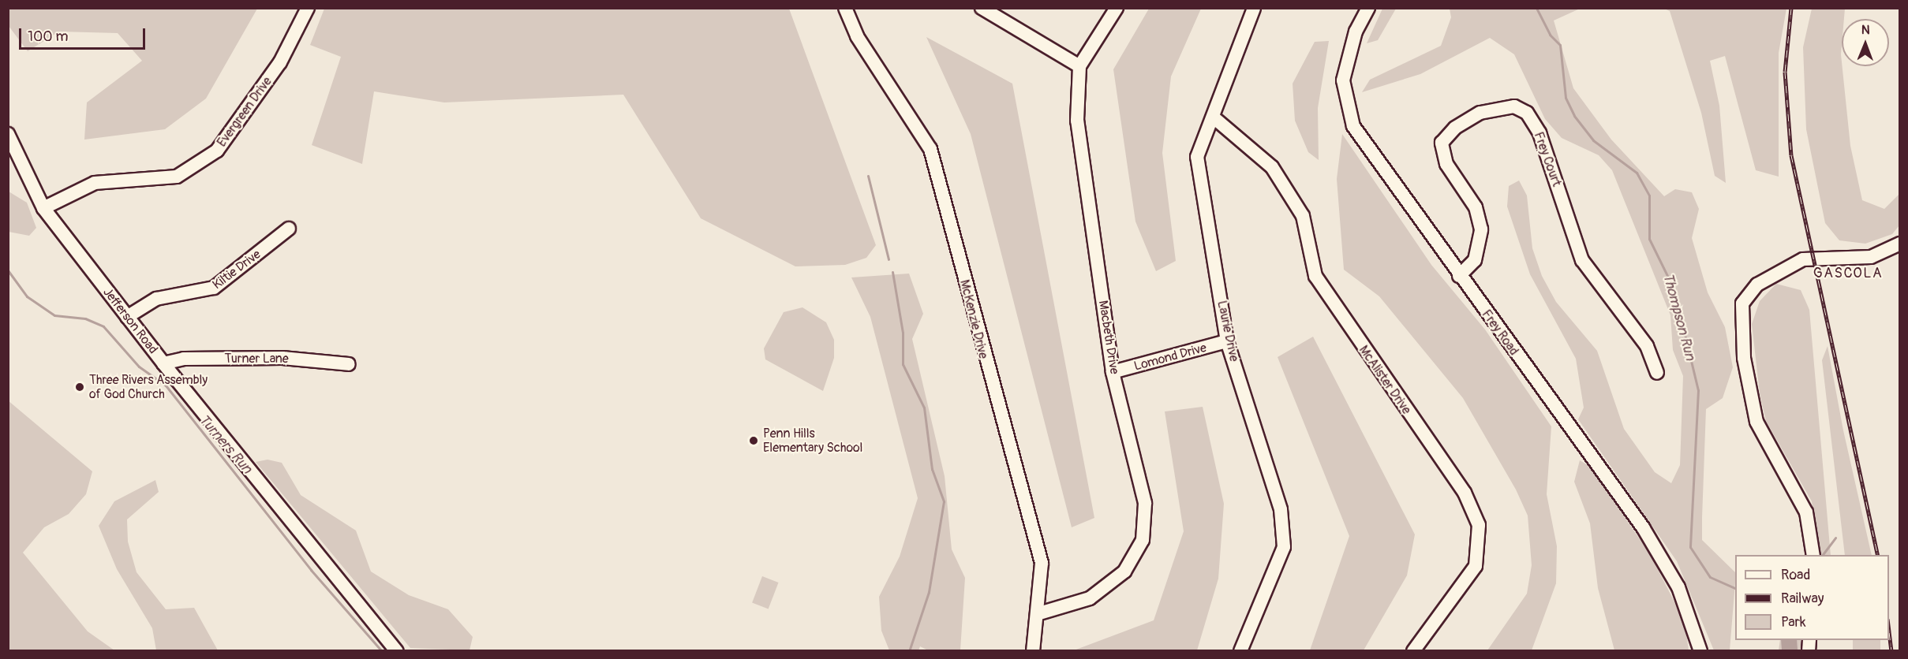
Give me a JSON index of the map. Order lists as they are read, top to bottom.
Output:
{
  "streets": {
    "street": [
      "Evergreen Drive",
      "Frey Court",
      "Kiltie Drive",
      "McKenzie Drive",
      "Jefferson Road",
      "Laurie Drive",
      "Frey Road",
      "Macbeth Drive",
      "Lomond Drive",
      "Turner Lane",
      "McAlister Drive"
    ]
  },
  "crossings": [
    ["Evergreen Drive", "Jefferson Road"],
    ["Frey Court", "Frey Road"],
    ["Kiltie Drive", "Jefferson Road"],
    ["McKenzie Drive", "Macbeth Drive"],
    ["Jefferson Road", "Turner Lane"],
    ["Laurie Drive", "Lomond Drive"],
    ["Laurie Drive", "McAlister Drive"],
    ["Macbeth Drive", "Lomond Drive"]
  ],
  "districts": ["GASCOLA"],
  "water": ["Thompson Run", "Turners Run"],
  "places": ["Three Rivers Assembly of God Church", "Penn Hills Elementary School"],
  "legend": ["Road", "Railway", "Park"],
  "scale_bar": "100 m",
  "north": "top"
}
